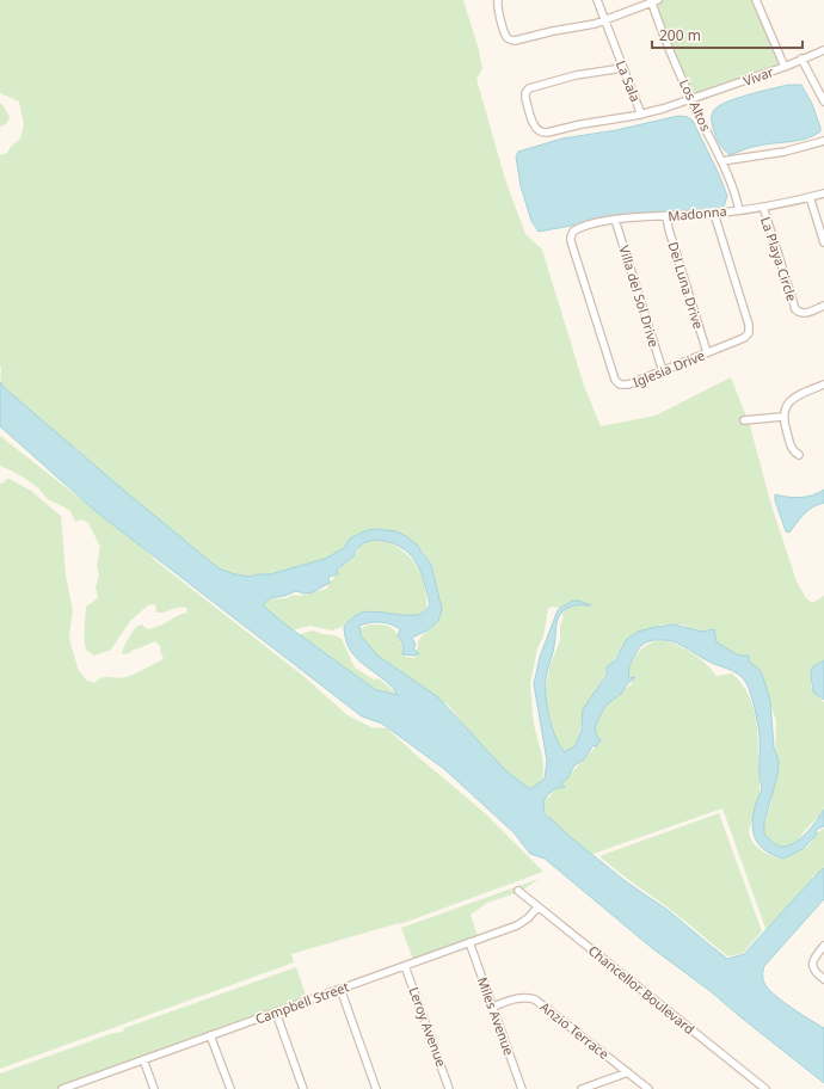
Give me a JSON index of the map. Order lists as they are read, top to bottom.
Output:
{
  "streets": {
    "street": [
      "Vivar",
      "La Sala",
      "Los Altos",
      "Madonna",
      "La Playa Circle",
      "Del Luna Drive",
      "Villa del Sol Drive",
      "Iglesia Drive",
      "Chancellor Boulevard",
      "Campbell Street",
      "Miles Avenue",
      "Leroy Avenue",
      "Anzio Terrace"
    ]
  },
  "crossings": [
    ["Vivar", "La Sala"],
    ["Vivar", "Los Altos"],
    ["La Sala", "Los Altos"],
    ["Los Altos", "Madonna"],
    ["Madonna", "La Playa Circle"],
    ["Madonna", "Del Luna Drive"],
    ["Madonna", "Villa del Sol Drive"],
    ["Madonna", "Iglesia Drive"],
    ["Del Luna Drive", "Iglesia Drive"],
    ["Villa del Sol Drive", "Iglesia Drive"],
    ["Chancellor Boulevard", "Campbell Street"],
    ["Campbell Street", "Miles Avenue"],
    ["Campbell Street", "Leroy Avenue"],
    ["Miles Avenue", "Anzio Terrace"]
  ],
  "scale_bar": "200 m"
}
